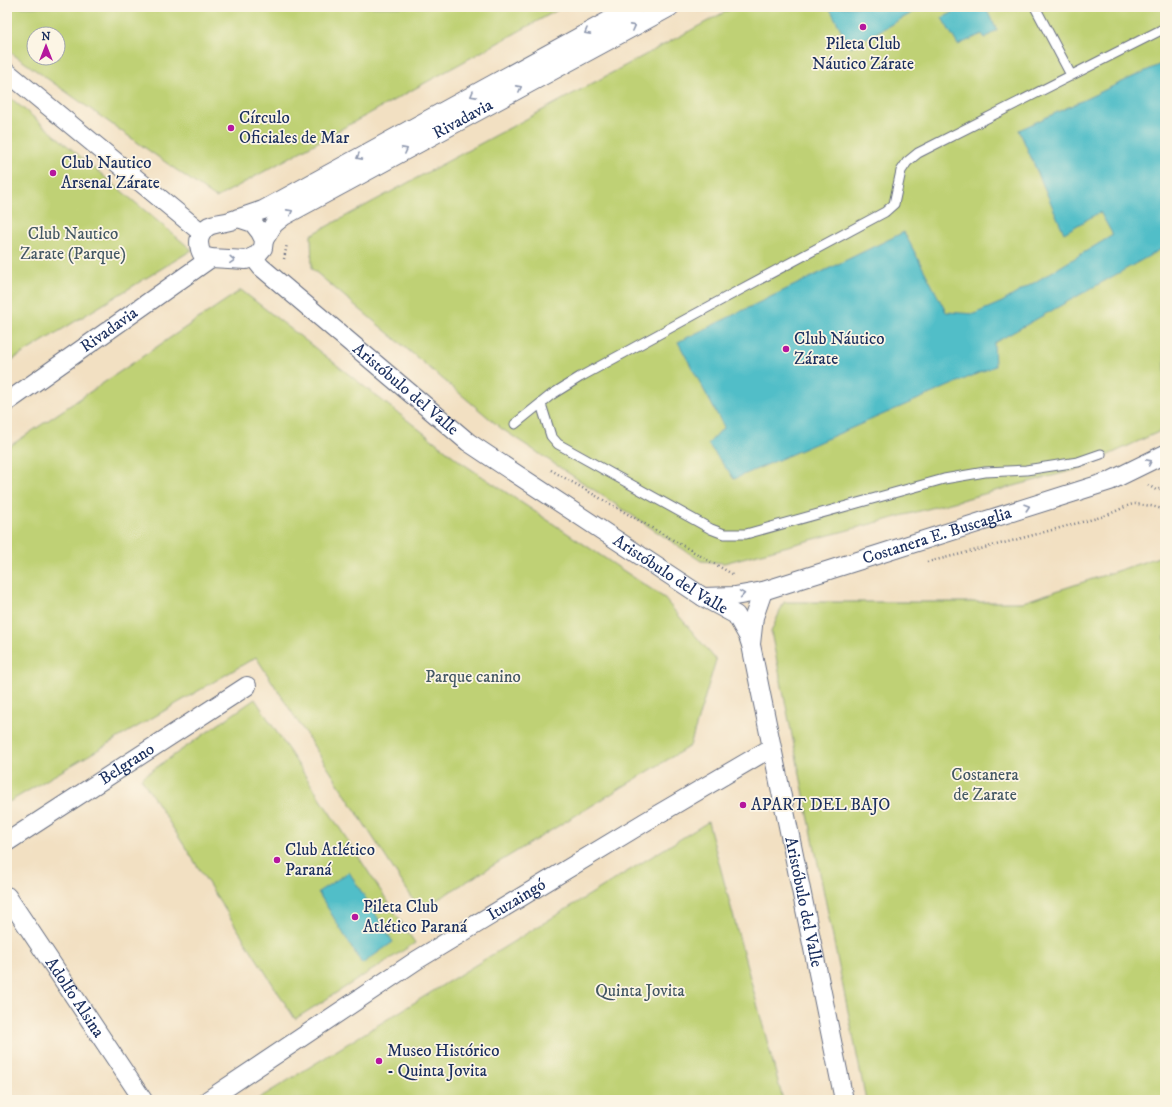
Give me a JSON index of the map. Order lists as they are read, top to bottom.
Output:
{
  "streets": {
    "street": [
      "Rivadavia",
      "Aristóbulo del Valle",
      "Costanera E. Buscaglia",
      "Belgrano",
      "Ituzaingó",
      "Adolfo Alsina"
    ]
  },
  "crossings": [
    ["Rivadavia", "Aristóbulo del Valle"],
    ["Aristóbulo del Valle", "Costanera E. Buscaglia"],
    ["Aristóbulo del Valle", "Ituzaingó"]
  ],
  "one_way": ["Costanera E. Buscaglia"],
  "parks": [
    "Club Nautico Zarate (Parque)",
    "Parque canino",
    "Costanera de Zarate",
    "Quinta Jovita"
  ],
  "places": [
    "Pileta Club Náutico Zárate",
    "Círculo Oficiales de Mar",
    "Club Nautico Arsenal Zárate",
    "Club Náutico Zárate",
    "APART DEL BAJO",
    "Club Atlético Paraná",
    "Pileta Club Atlético Paraná",
    "Museo Histórico - Quinta Jovita"
  ],
  "north": "top"
}
